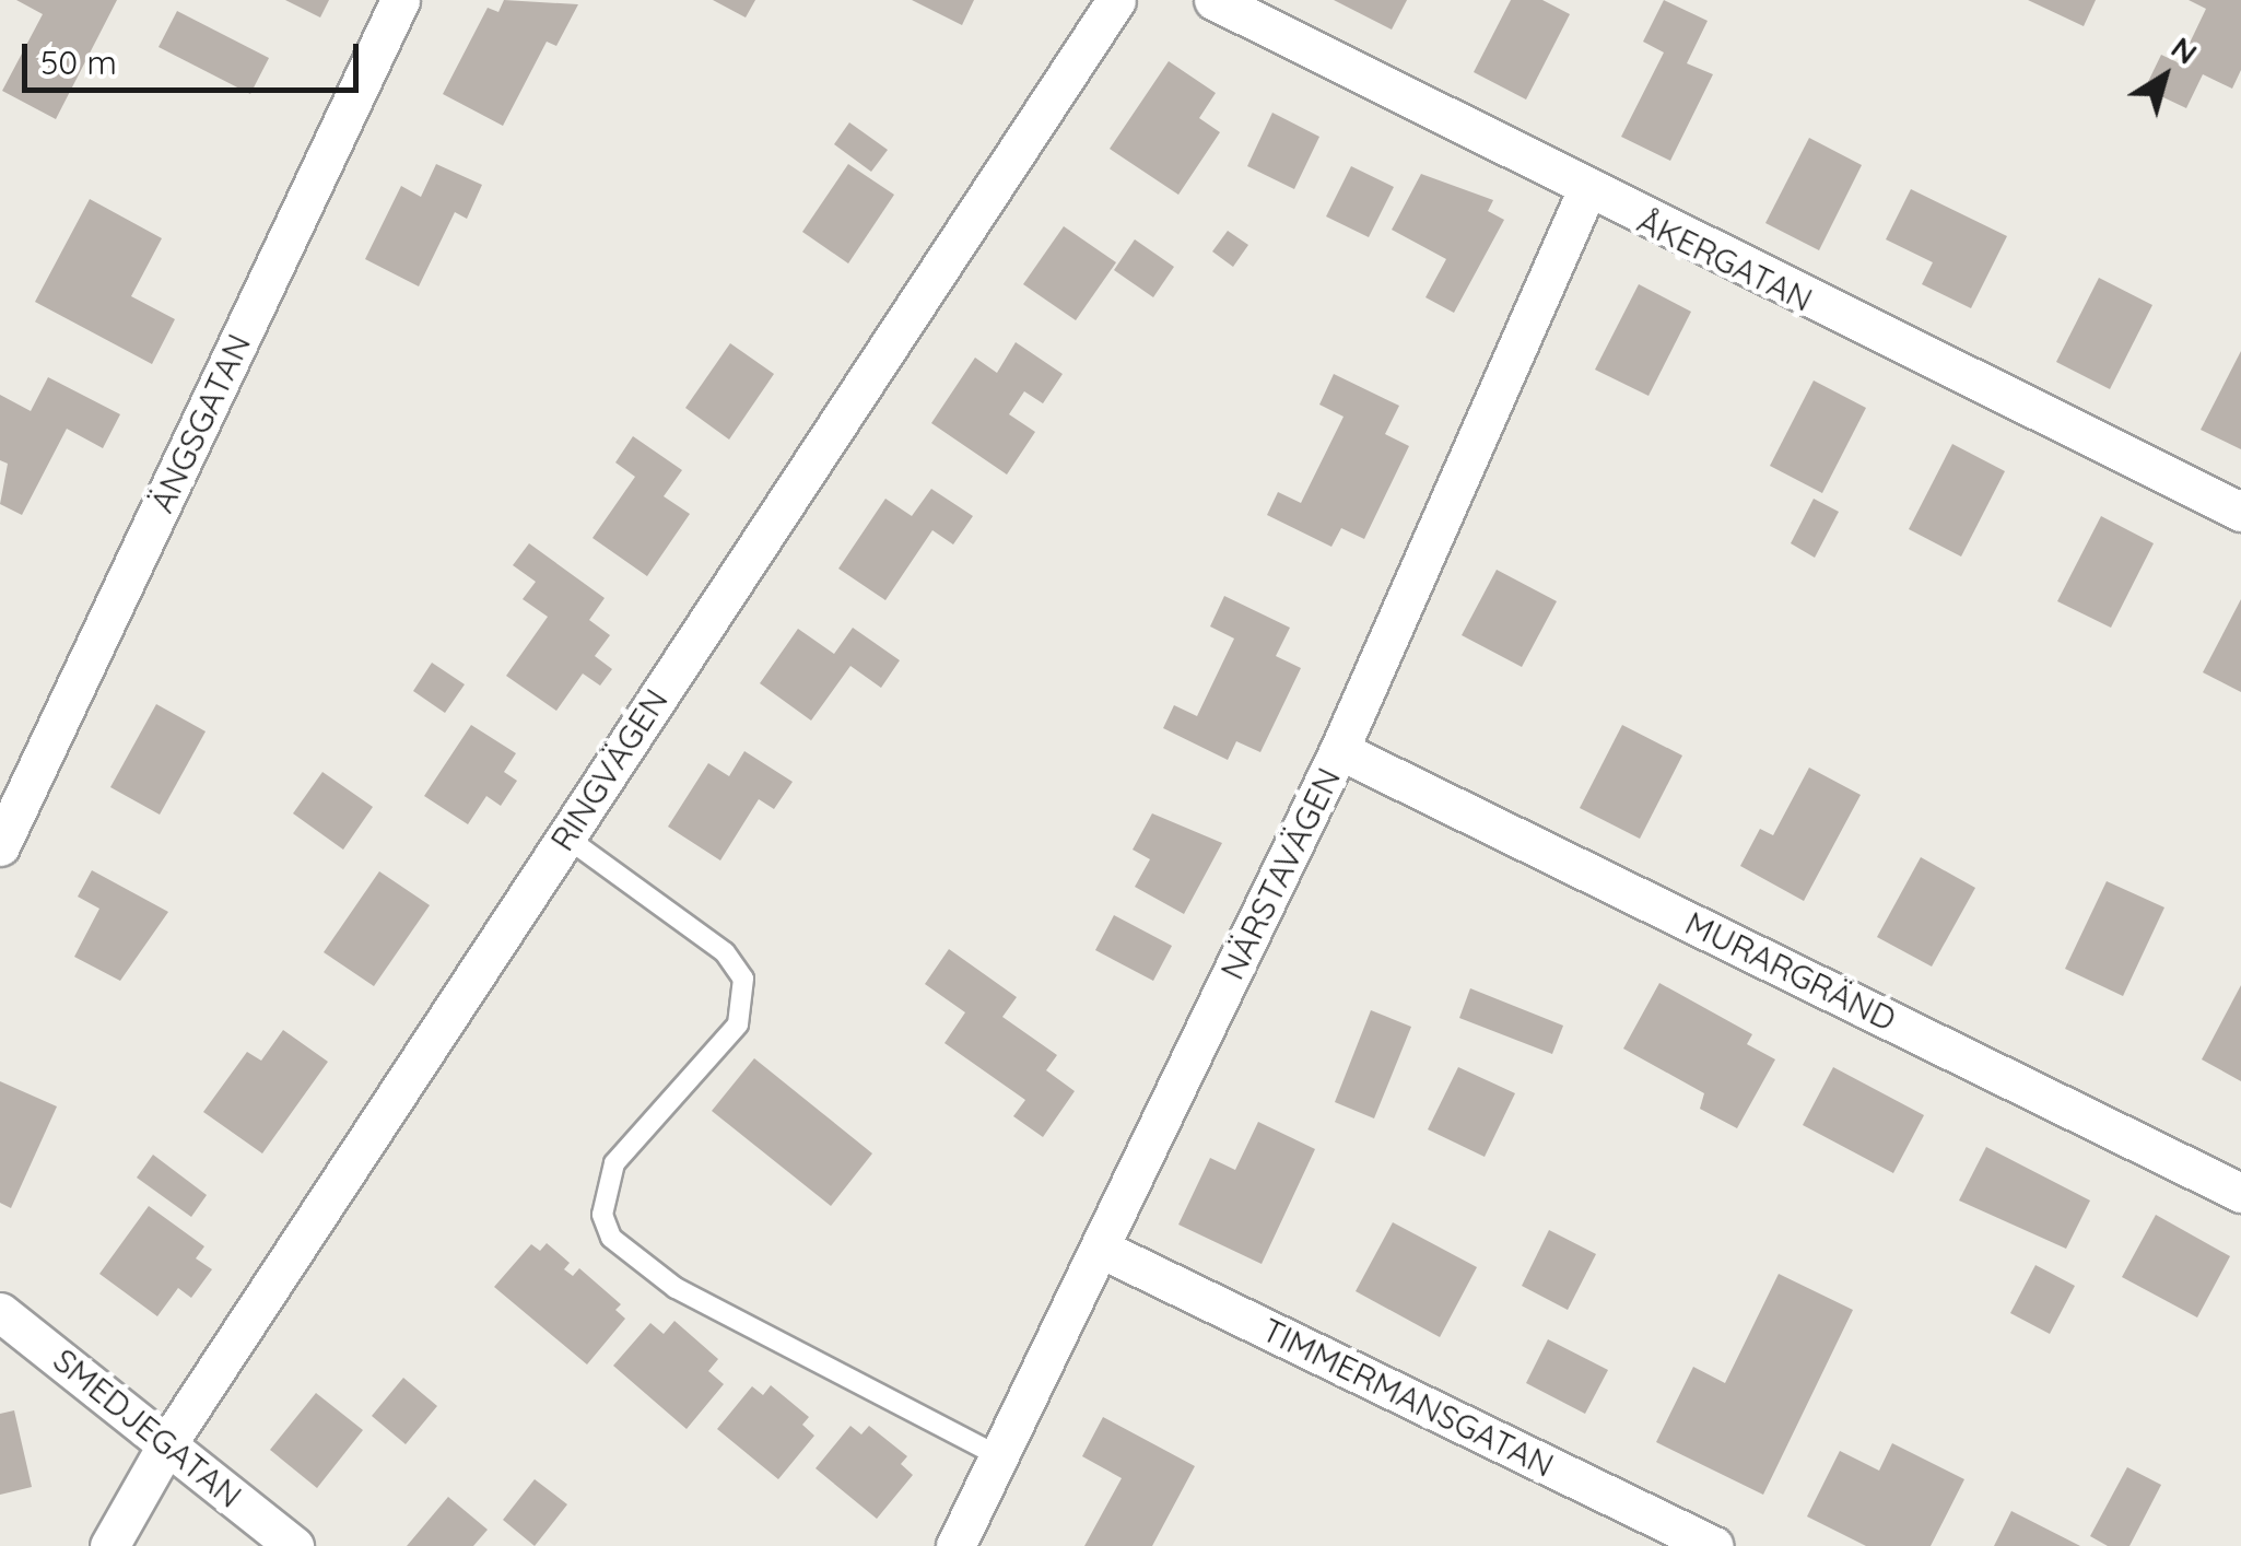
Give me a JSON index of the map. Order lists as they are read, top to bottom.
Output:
{
  "streets": {
    "street": [
      "ÅKERGATAN",
      "ÄNGSGATAN",
      "RINGVÄGEN",
      "NÄRSTAVÄGEN",
      "MURARGRÄND",
      "TIMMERMANSGATAN",
      "SMEDJEGATAN"
    ]
  },
  "crossings": [
    ["ÅKERGATAN", "NÄRSTAVÄGEN"],
    ["RINGVÄGEN", "SMEDJEGATAN"],
    ["NÄRSTAVÄGEN", "MURARGRÄND"],
    ["NÄRSTAVÄGEN", "TIMMERMANSGATAN"]
  ],
  "scale_bar": "50 m",
  "north": "top right"
}
